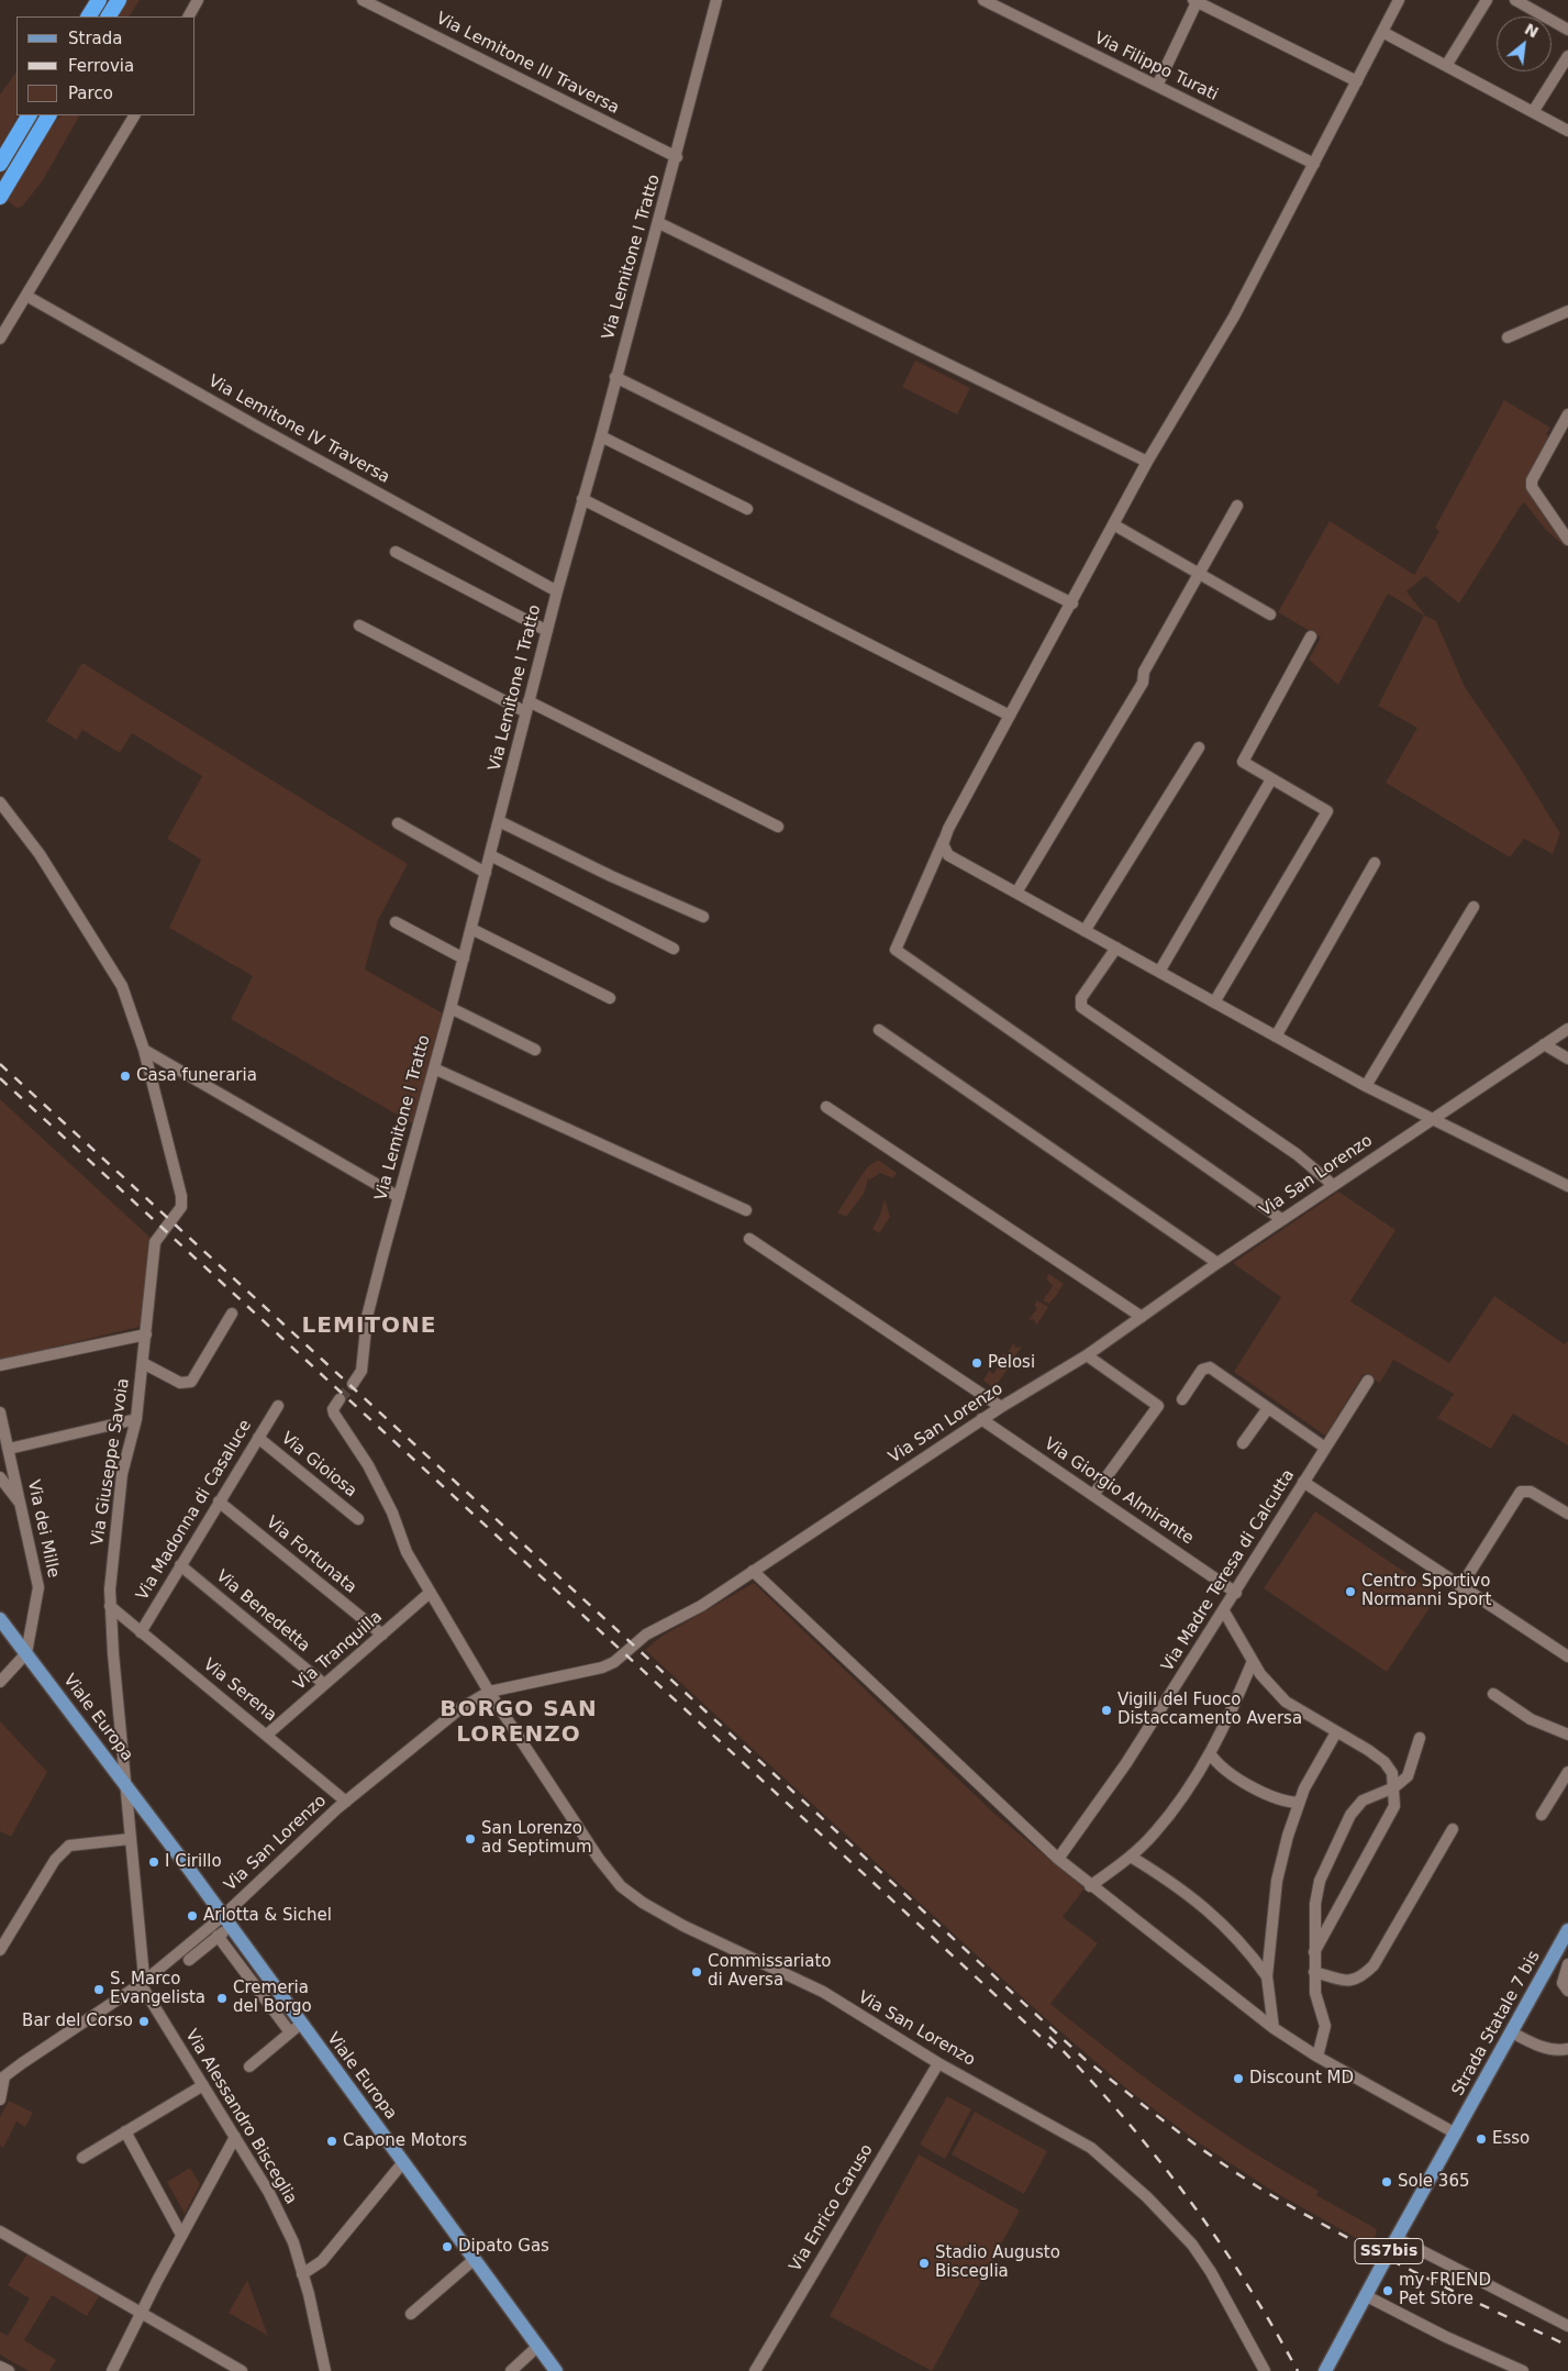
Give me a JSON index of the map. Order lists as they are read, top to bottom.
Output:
{
  "streets": {
    "main road": ["Viale Europa", "Strada Statale 7 bis", "SS7bis"],
    "street": [
      "Via Lemitone III Traversa",
      "Via Filippo Turati",
      "Via Lemitone I Tratto",
      "Via Lemitone IV Traversa",
      "Via San Lorenzo",
      "Via Giuseppe Savoia",
      "Via Gioiosa",
      "Via Giorgio Almirante",
      "Via Madonna di Casaluce",
      "Via dei Mille",
      "Via Fortunata",
      "Via Madre Teresa di Calcutta",
      "Via Benedetta",
      "Via Tranquilla",
      "Via Serena",
      "Via Alessandro Bisceglia",
      "Via Enrico Caruso"
    ]
  },
  "crossings": [
    ["Via Lemitone III Traversa", "Via Lemitone I Tratto"],
    ["Via Lemitone I Tratto", "Via Lemitone IV Traversa"],
    ["Via San Lorenzo", "Via Giorgio Almirante"],
    ["Via San Lorenzo", "Via Serena"],
    ["Via San Lorenzo", "Viale Europa"],
    ["Via San Lorenzo", "Via Alessandro Bisceglia"],
    ["Via San Lorenzo", "Via Enrico Caruso"],
    ["Via Giuseppe Savoia", "Via Serena"],
    ["Via Giuseppe Savoia", "Viale Europa"],
    ["Via Gioiosa", "Via Madonna di Casaluce"],
    ["Via Giorgio Almirante", "Via Madre Teresa di Calcutta"],
    ["Via Madonna di Casaluce", "Via Fortunata"],
    ["Via Madonna di Casaluce", "Via Benedetta"],
    ["Via Madonna di Casaluce", "Via Serena"],
    ["Via dei Mille", "Viale Europa"],
    ["Via Fortunata", "Via Tranquilla"],
    ["Via Benedetta", "Via Tranquilla"],
    ["Via Tranquilla", "Via Serena"],
    ["Strada Statale 7 bis", "SS7bis"]
  ],
  "districts": ["LEMITONE", "BORGO SAN LORENZO"],
  "places": [
    "Casa funeraria",
    "Pelosi",
    "Centro Sportivo Normanni Sport",
    "Vigili del Fuoco Distaccamento Aversa",
    "San Lorenzo ad Septimum",
    "I Cirillo",
    "Arlotta & Sichel",
    "Commissariato di Aversa",
    "S. Marco Evangelista",
    "Cremeria del Borgo",
    "Bar del Corso",
    "Discount MD",
    "Esso",
    "Capone Motors",
    "Sole 365",
    "Dipato Gas",
    "Stadio Augusto Bisceglia",
    "my FRIEND Pet Store"
  ],
  "legend": ["Strada", "Ferrovia", "Parco"],
  "north": "top right"
}
